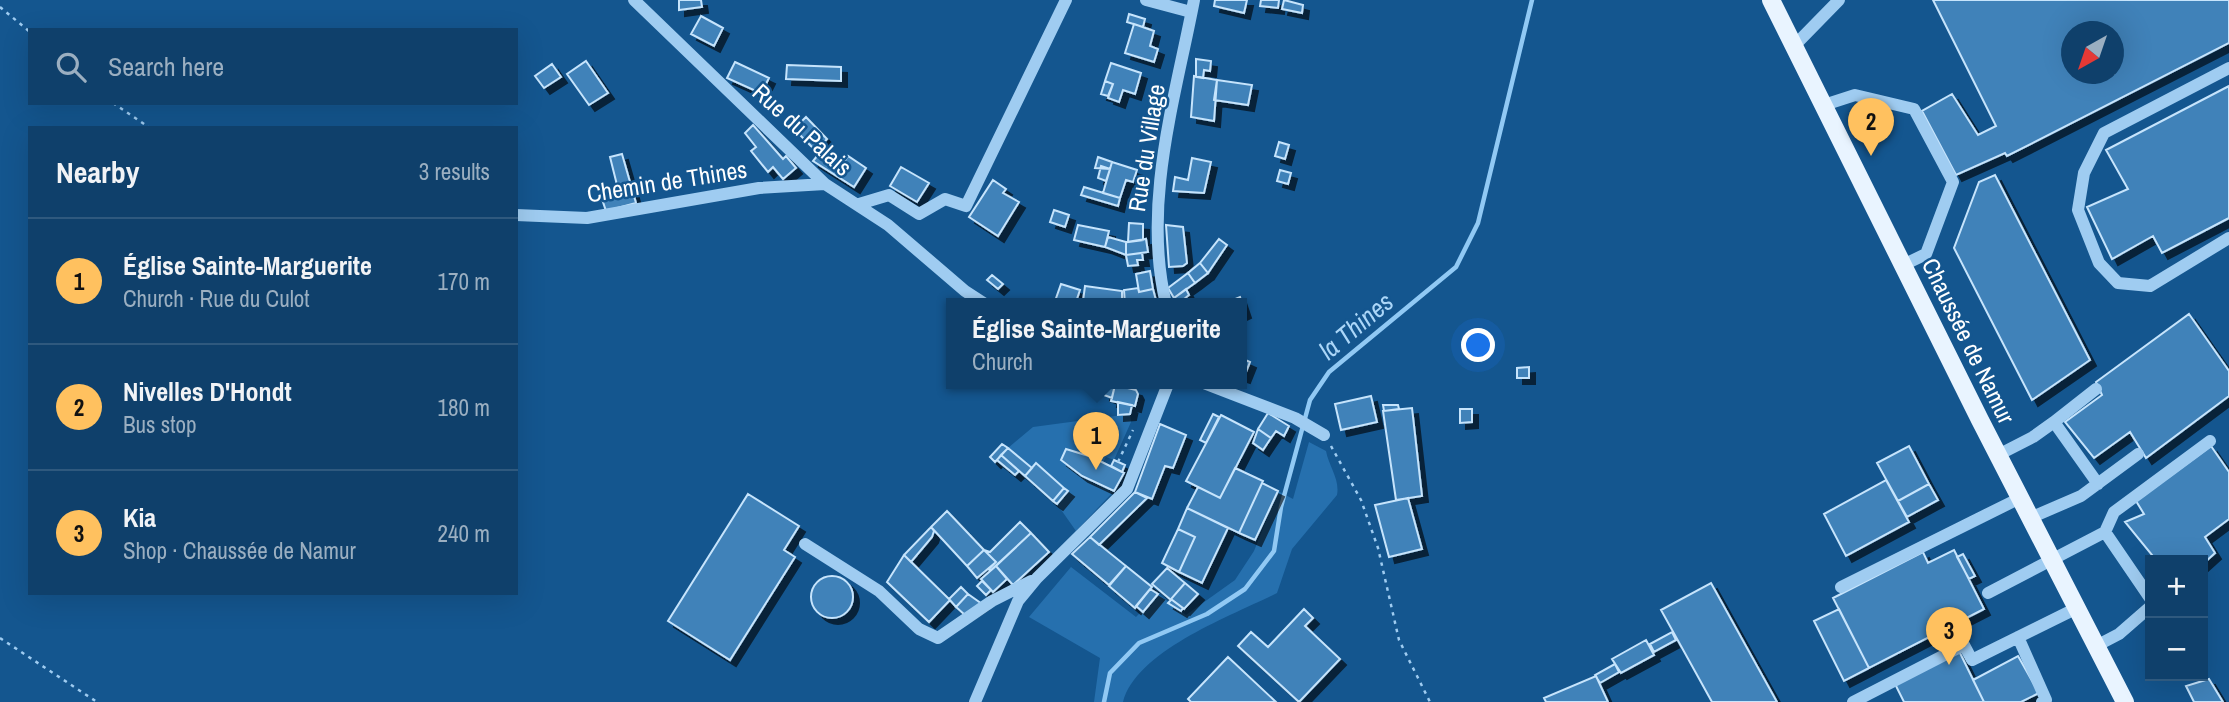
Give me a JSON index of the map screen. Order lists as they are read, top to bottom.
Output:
{
  "streets": {
    "main road": ["Chaussée de Namur"],
    "street": ["Rue du Palais", "Rue du Village", "Chemin de Thines"]
  },
  "crossings": [
    ["Rue du Palais", "Chemin de Thines"]
  ],
  "water": ["la Thines"],
  "north": "bottom left",
  "page": {
    "search": "Search here",
    "pins": ["2", "1", "3"],
    "heading": ["Nearby", "3 results"],
    "list": [
      {
        "mark": "1",
        "name": "Église Sainte-Marguerite",
        "note": "Church · Rue du Culot",
        "value": "170 m"
      },
      {
        "mark": "2",
        "name": "Nivelles D'Hondt",
        "note": "Bus stop",
        "value": "180 m"
      },
      {
        "mark": "3",
        "name": "Kia",
        "note": "Shop · Chaussée de Namur",
        "value": "240 m"
      }
    ],
    "popup": ["Église Sainte-Marguerite", "Church"],
    "map_buttons": ["+", "−"]
  }
}
